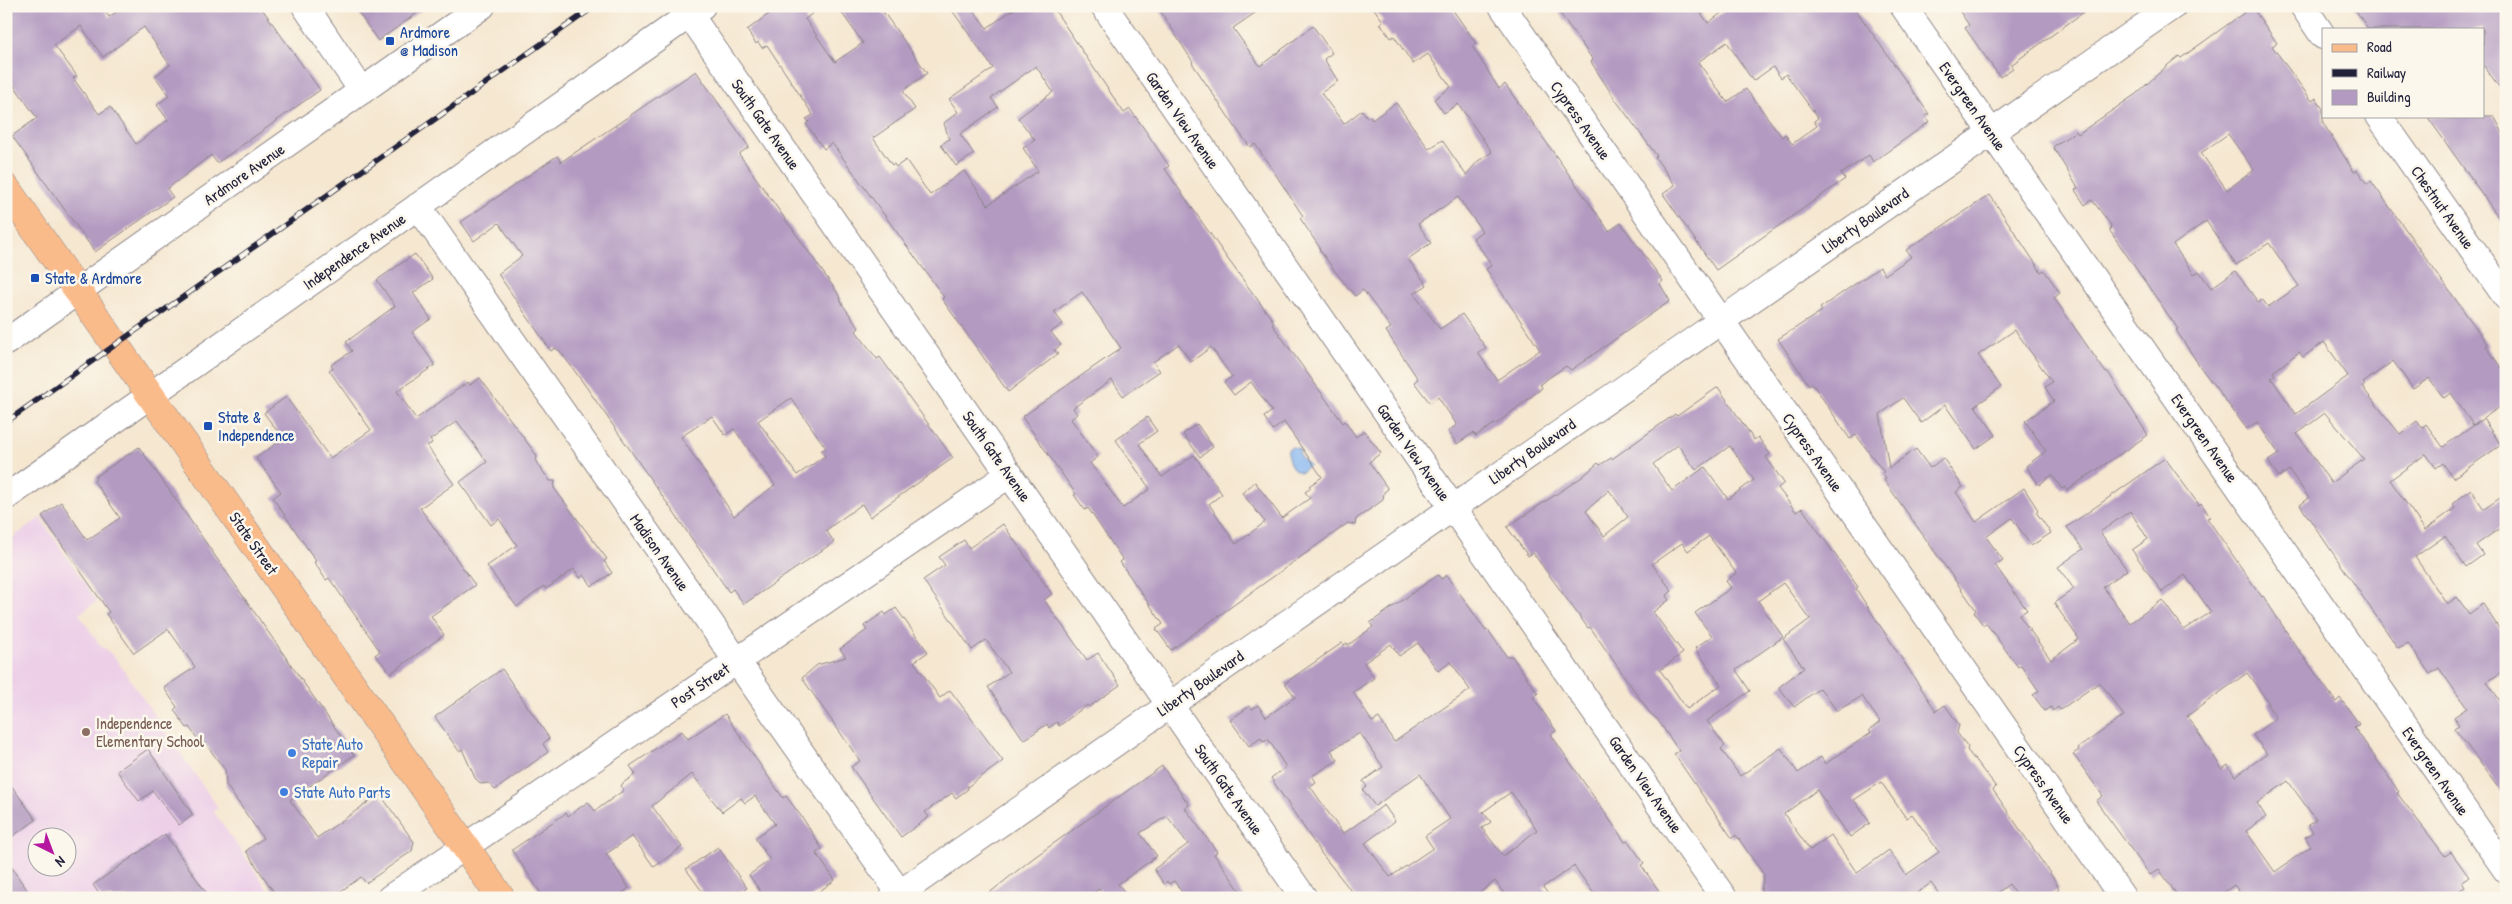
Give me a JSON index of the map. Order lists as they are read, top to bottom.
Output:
{
  "streets": {
    "main road": ["State Street"],
    "street": [
      "Evergreen Avenue",
      "Garden View Avenue",
      "Cypress Avenue",
      "South Gate Avenue",
      "Ardmore Avenue",
      "Chestnut Avenue",
      "Liberty Boulevard",
      "Independence Avenue",
      "Madison Avenue",
      "Post Street"
    ]
  },
  "crossings": [
    ["Evergreen Avenue", "Liberty Boulevard"],
    ["Garden View Avenue", "Liberty Boulevard"],
    ["Cypress Avenue", "Liberty Boulevard"],
    ["South Gate Avenue", "Liberty Boulevard"],
    ["South Gate Avenue", "Independence Avenue"],
    ["South Gate Avenue", "Post Street"],
    ["Ardmore Avenue", "State Street"],
    ["Liberty Boulevard", "Madison Avenue"],
    ["Independence Avenue", "State Street"],
    ["Independence Avenue", "Madison Avenue"],
    ["State Street", "Post Street"],
    ["Madison Avenue", "Post Street"]
  ],
  "places": {
    "transit": ["Ardmore @ Madison", "State & Ardmore", "State & Independence"],
    "other": ["Independence Elementary School", "State Auto Repair", "State Auto Parts"]
  },
  "legend": ["Road", "Railway", "Building"],
  "north": "bottom right"
}
